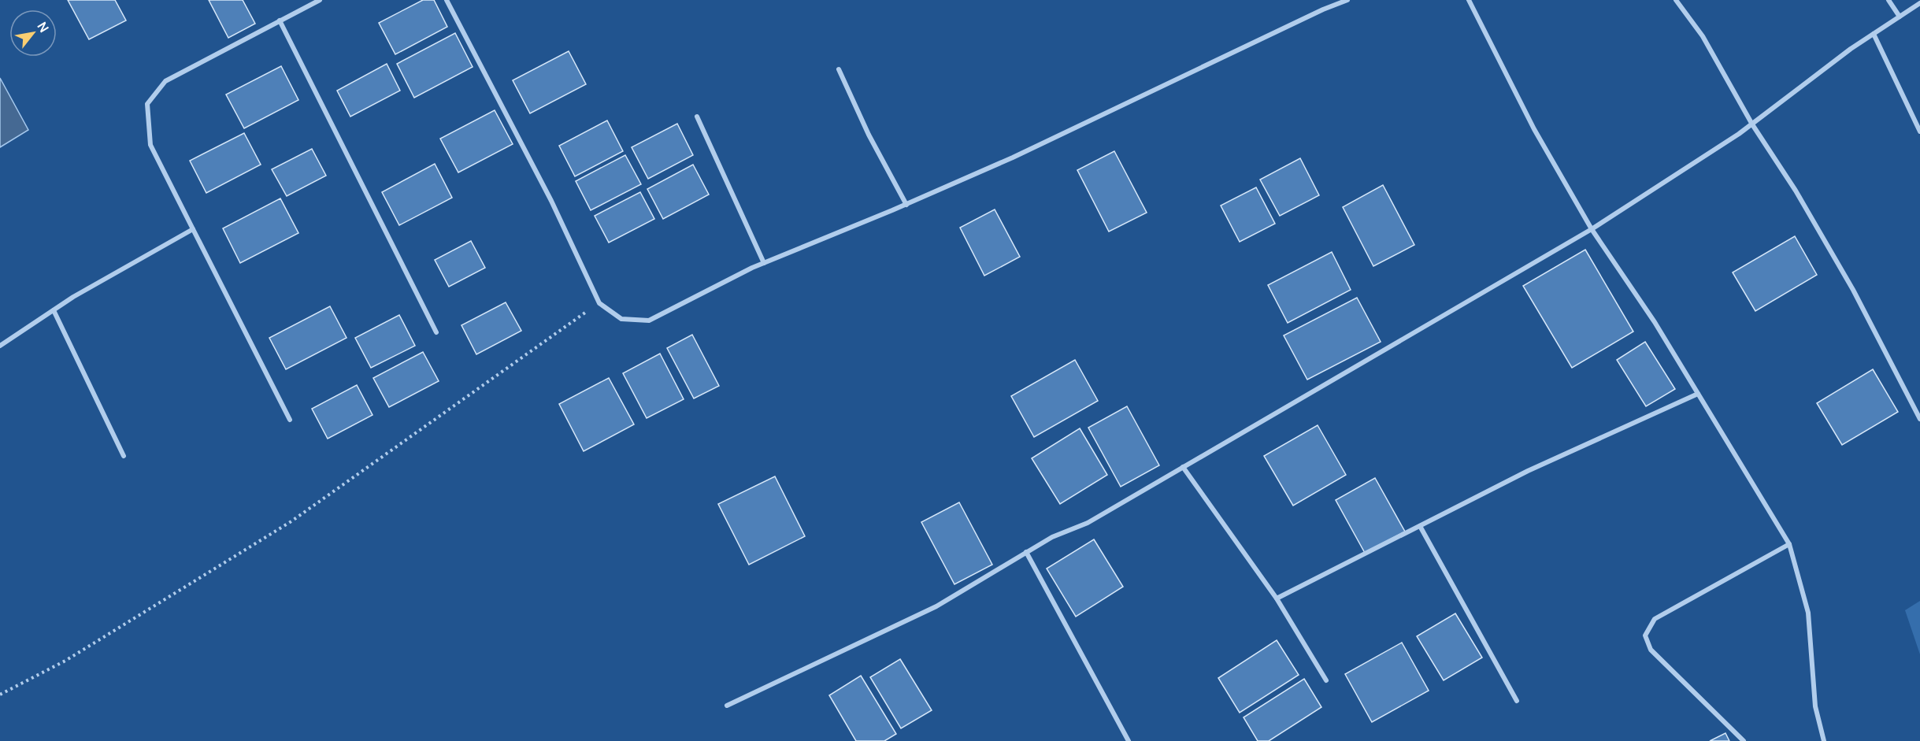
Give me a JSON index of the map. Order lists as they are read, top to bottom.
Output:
{
  "north": "top right"
}
